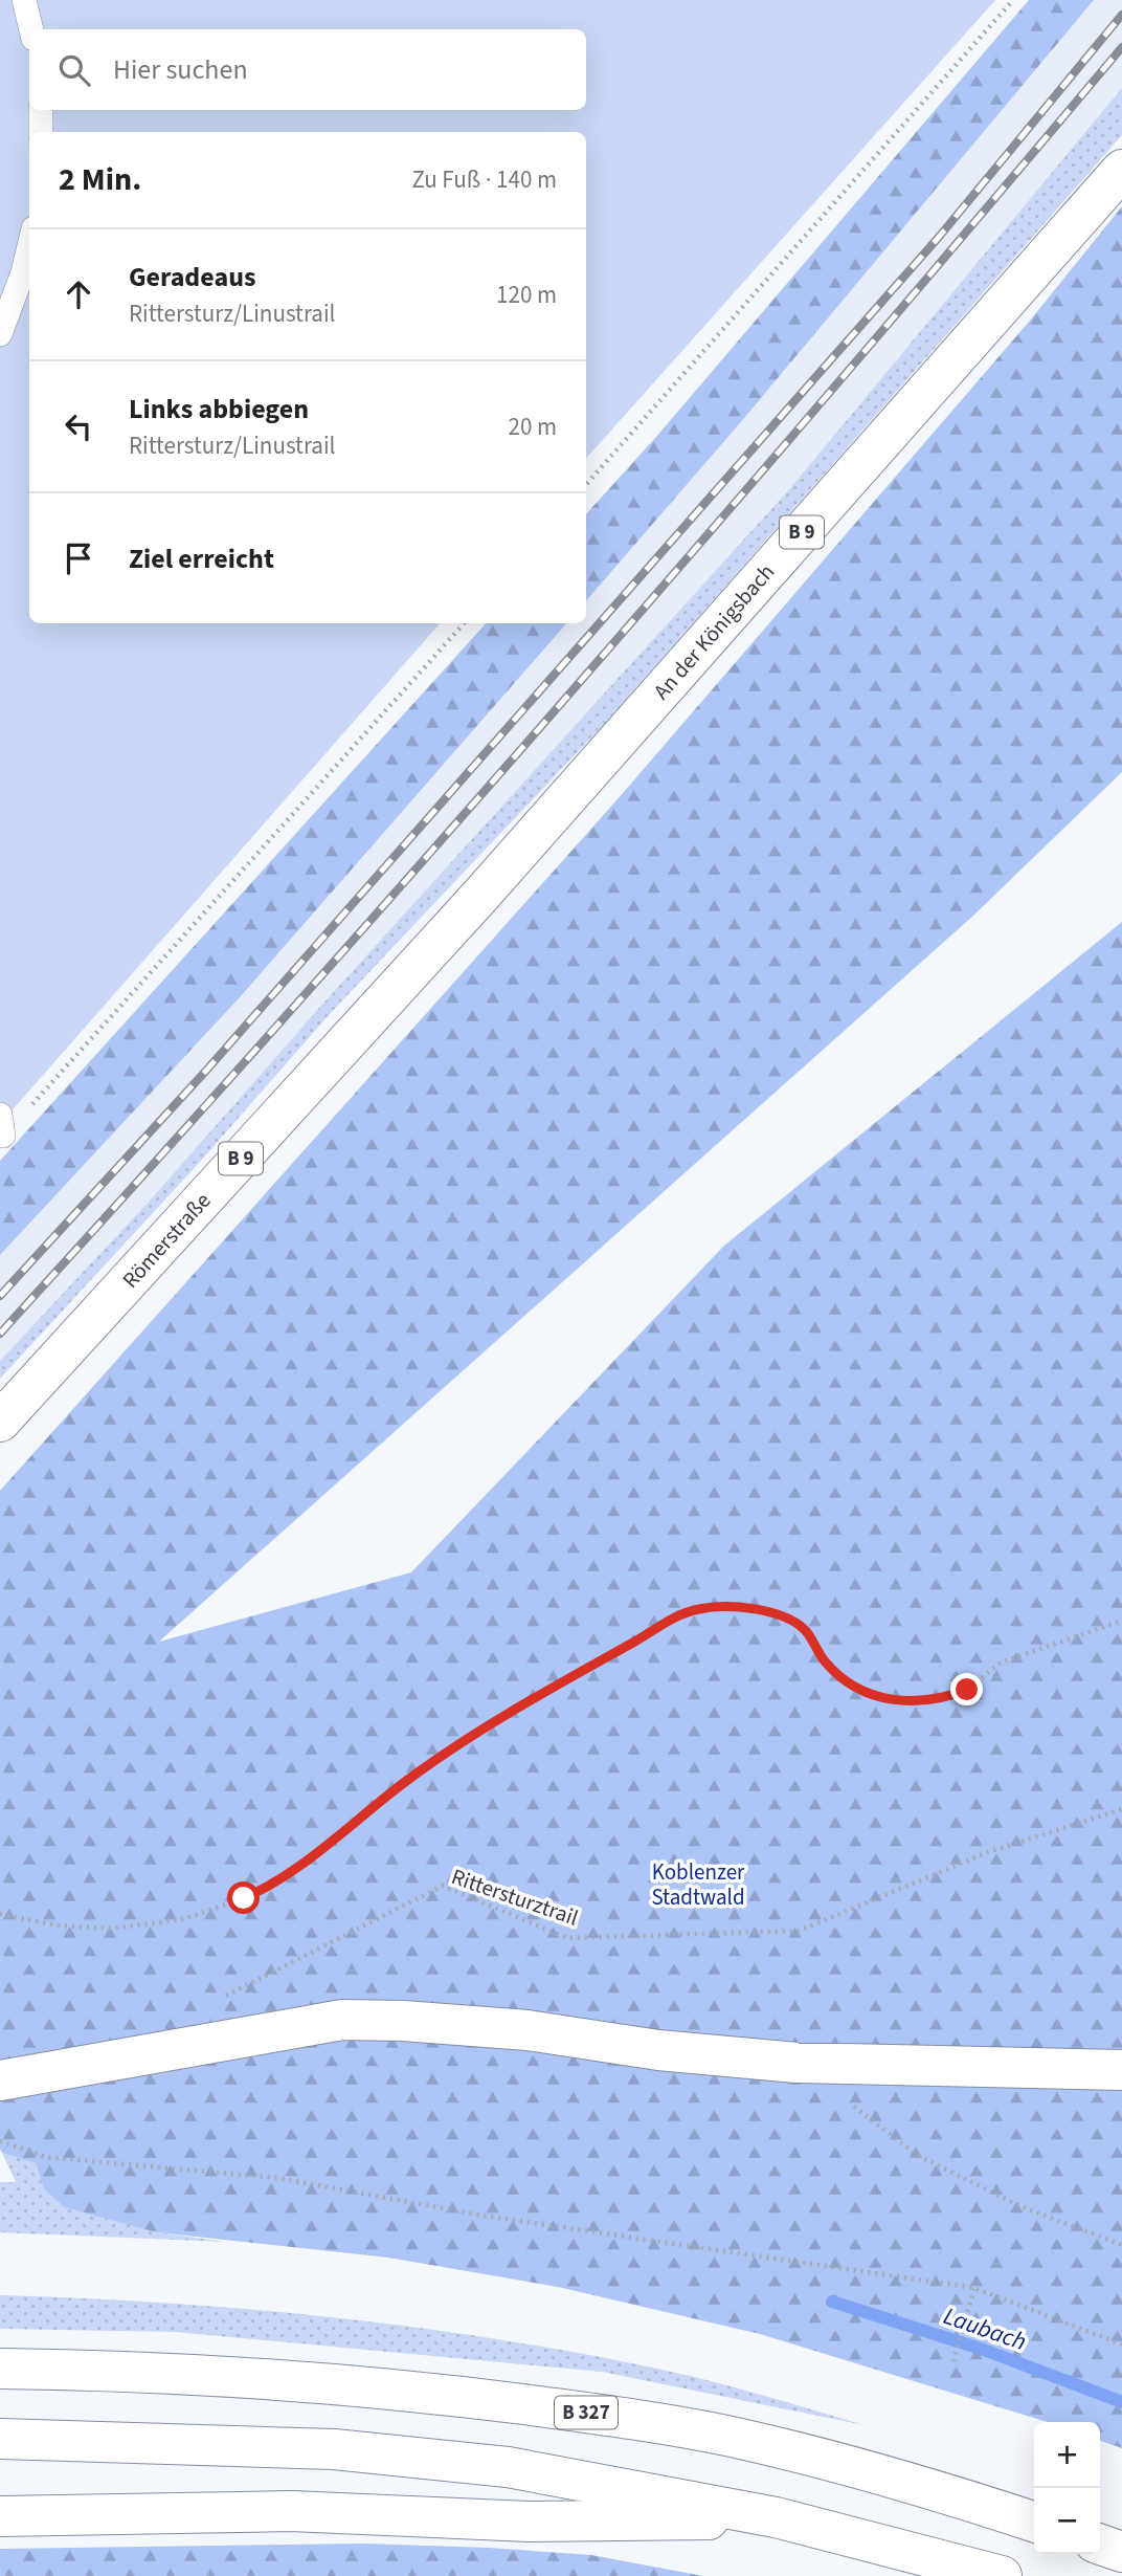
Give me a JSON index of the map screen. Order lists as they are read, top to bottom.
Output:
{
  "streets": {
    "main road": [
      "B 9",
      "An der Königsbach",
      "Römerstraße",
      "B 327"
    ],
    "path": ["Rittersturztrail"]
  },
  "crossings": [
    ["An der Königsbach", "Römerstraße"]
  ],
  "water": ["Laubach"],
  "parks": ["Koblenzer Stadtwald"],
  "page": {
    "search": "Hier suchen",
    "heading": ["2 Min.", "Zu Fuß · 140 m"],
    "list": [
      ["Geradeaus", "Rittersturz/Linustrail", "120 m"],
      ["Links abbiegen", "Rittersturz/Linustrail", "20 m"],
      "Ziel erreicht"
    ],
    "map_buttons": ["+", "−"]
  }
}
